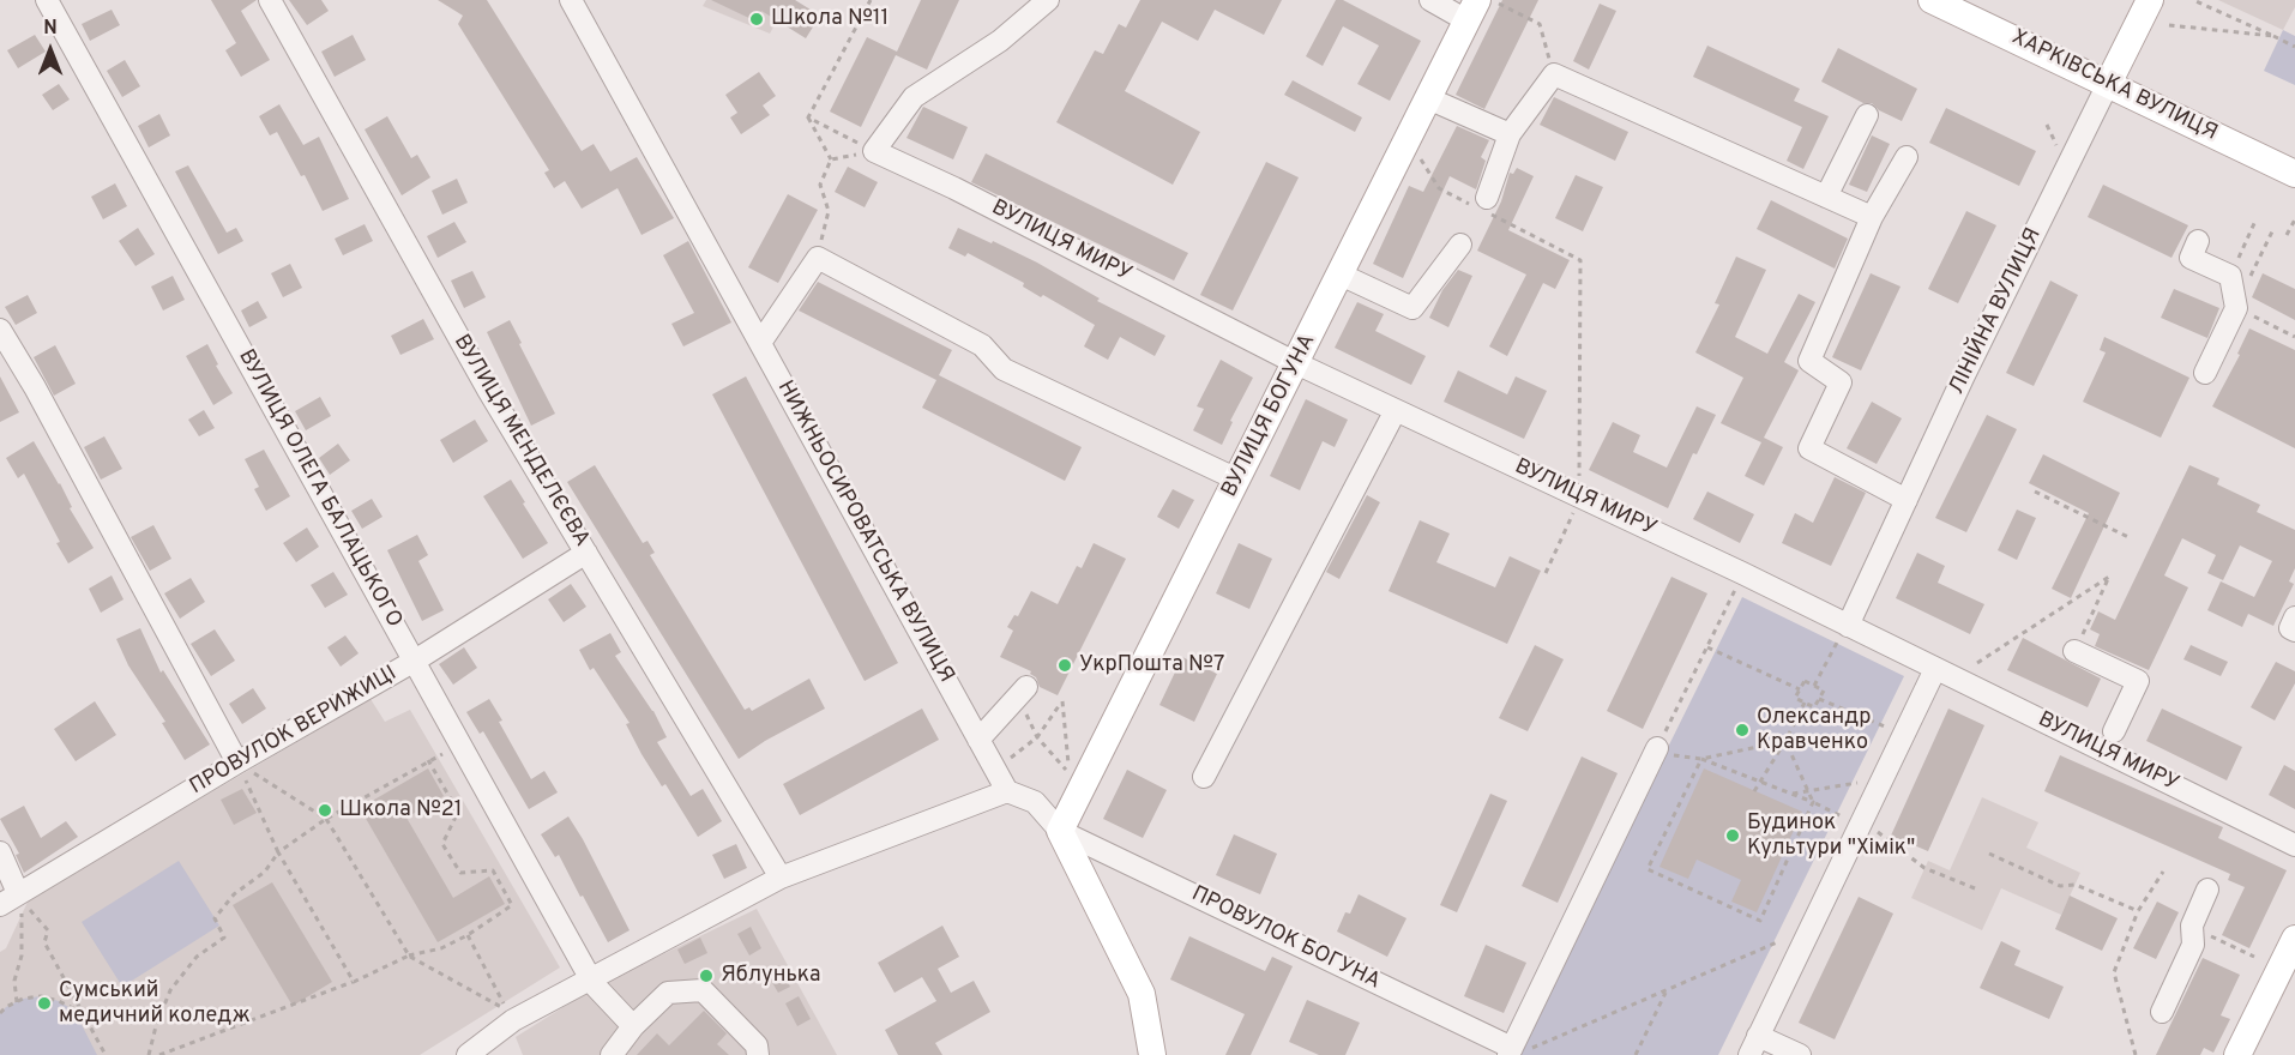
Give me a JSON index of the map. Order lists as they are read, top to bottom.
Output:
{
  "streets": {
    "main road": ["ХАРКІВСЬКА ВУЛИЦЯ", "ЛІНІЙНА ВУЛИЦЯ", "ВУЛИЦЯ БОГУНА"],
    "street": [
      "ВУЛИЦЯ МИРУ",
      "ВУЛИЦЯ МЕНДЕЛЄЄВА",
      "ВУЛИЦЯ ОЛЕГА БАЛАЦЬКОГО",
      "НИЖНЬОСИРОВАТСЬКА ВУЛИЦЯ",
      "ПРОВУЛОК ВЕРИЖИЦІ",
      "ПРОВУЛОК БОГУНА"
    ]
  },
  "crossings": [
    ["ХАРКІВСЬКА ВУЛИЦЯ", "ЛІНІЙНА ВУЛИЦЯ"],
    ["ВУЛИЦЯ МИРУ", "ЛІНІЙНА ВУЛИЦЯ"],
    ["ВУЛИЦЯ МИРУ", "ВУЛИЦЯ БОГУНА"],
    ["ВУЛИЦЯ БОГУНА", "ПРОВУЛОК БОГУНА"],
    ["ВУЛИЦЯ МЕНДЕЛЄЄВА", "ПРОВУЛОК ВЕРИЖИЦІ"],
    ["ВУЛИЦЯ ОЛЕГА БАЛАЦЬКОГО", "ПРОВУЛОК ВЕРИЖИЦІ"]
  ],
  "places": [
    "Школа №11",
    "УкрПошта №7",
    "Олександр Кравченко",
    "Школа №21",
    "Будинок Культури \"Хімік\"",
    "Яблунька",
    "Сумський медичний коледж"
  ],
  "north": "top"
}
